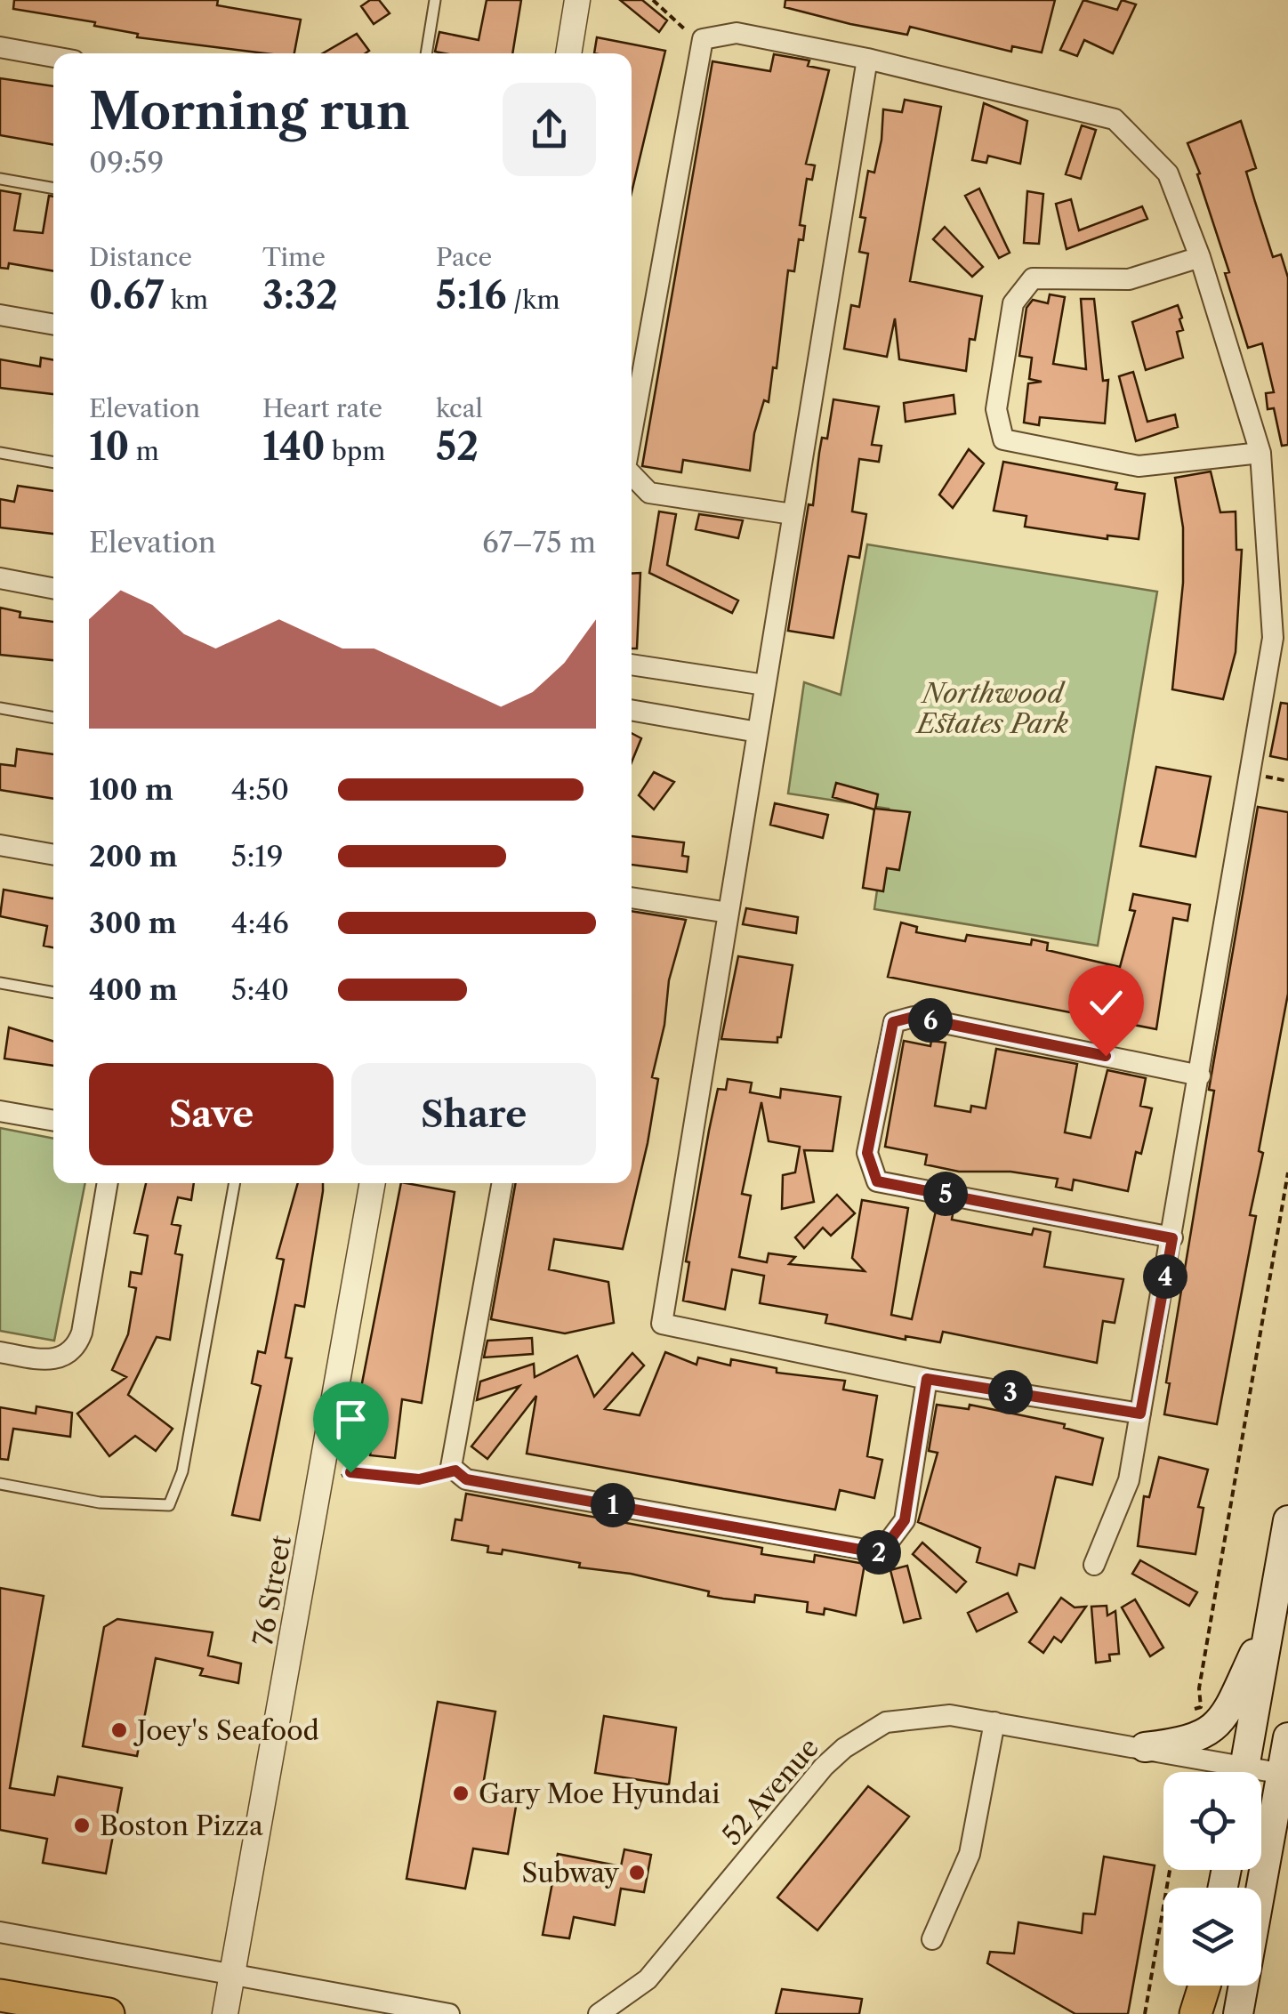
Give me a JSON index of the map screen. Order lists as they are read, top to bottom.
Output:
{
  "streets": {
    "street": ["76 Street", "52 Avenue"]
  },
  "parks": ["Northwood Estates Park"],
  "places": [
    "Joey's Seafood",
    "Gary Moe Hyundai",
    "Boston Pizza",
    "Subway"
  ],
  "page": {
    "heading": ["Morning run", "09:59"],
    "stats": [
      ["Distance", "0.67 km"],
      ["Time", "3:32"],
      ["Pace", "5:16 /km"],
      ["Elevation", "10 m"],
      ["Heart rate", "140 bpm"],
      ["kcal", "52"]
    ],
    "chart": ["Elevation", "67–75 m"],
    "list": [
      {
        "name": "100 m",
        "note": "4:50"
      },
      {
        "name": "200 m",
        "note": "5:19"
      },
      {
        "name": "300 m",
        "note": "4:46"
      },
      {
        "name": "400 m",
        "note": "5:40"
      }
    ],
    "pins": [
      "6",
      "5",
      "4",
      "3",
      "1",
      "2"
    ],
    "buttons": ["Save", "Share"]
  }
}
